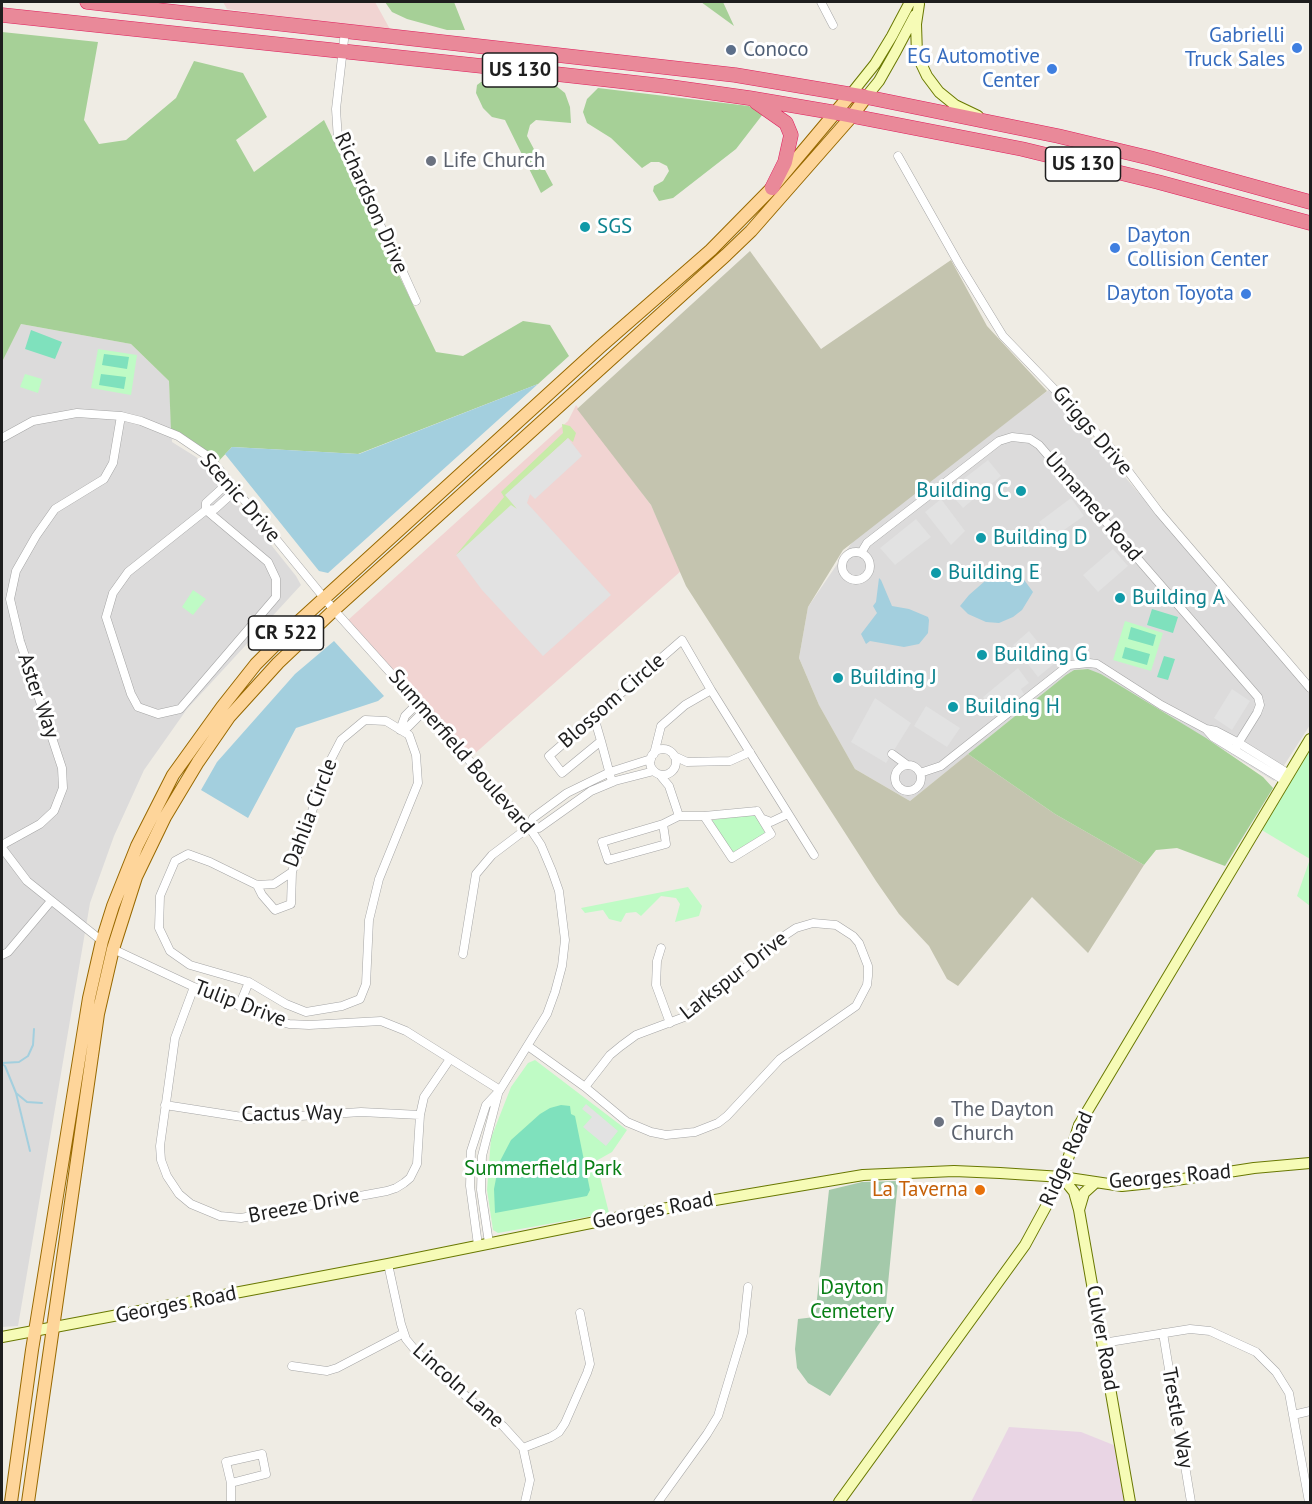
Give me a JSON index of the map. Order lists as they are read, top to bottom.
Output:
{
  "streets": {
    "highway": ["US 130"],
    "main road": ["CR 522"],
    "street": [
      "Richardson Drive",
      "Griggs Drive",
      "Scenic Drive",
      "Unnamed Road",
      "Aster Way",
      "Blossom Circle",
      "Summerfield Boulevard",
      "Dahlia Circle",
      "Larkspur Drive",
      "Tulip Drive",
      "Cactus Way",
      "Ridge Road",
      "Georges Road",
      "Breeze Drive",
      "Culver Road",
      "Lincoln Lane",
      "Trestle Way"
    ]
  },
  "crossings": [
    ["US 130", "Richardson Drive"],
    ["US 130", "CR 522"],
    ["Scenic Drive", "CR 522"],
    ["Scenic Drive", "Aster Way"],
    ["Scenic Drive", "Summerfield Boulevard"],
    ["CR 522", "Summerfield Boulevard"],
    ["CR 522", "Tulip Drive"],
    ["CR 522", "Georges Road"],
    ["Summerfield Boulevard", "Larkspur Drive"],
    ["Summerfield Boulevard", "Tulip Drive"],
    ["Summerfield Boulevard", "Georges Road"],
    ["Tulip Drive", "Breeze Drive"],
    ["Cactus Way", "Breeze Drive"],
    ["Ridge Road", "Georges Road"],
    ["Ridge Road", "Culver Road"],
    ["Georges Road", "Culver Road"],
    ["Georges Road", "Lincoln Lane"]
  ],
  "parks": ["Summerfield Park", "Dayton Cemetery"],
  "places": [
    "Gabrielli Truck Sales",
    "Conoco",
    "EG Automotive Center",
    "Life Church",
    "SGS",
    "Dayton Collision Center",
    "Dayton Toyota",
    "Building C",
    "Building D",
    "Building E",
    "Building A",
    "Building G",
    "Building J",
    "Building H",
    "The Dayton Church",
    "La Taverna"
  ]
}
